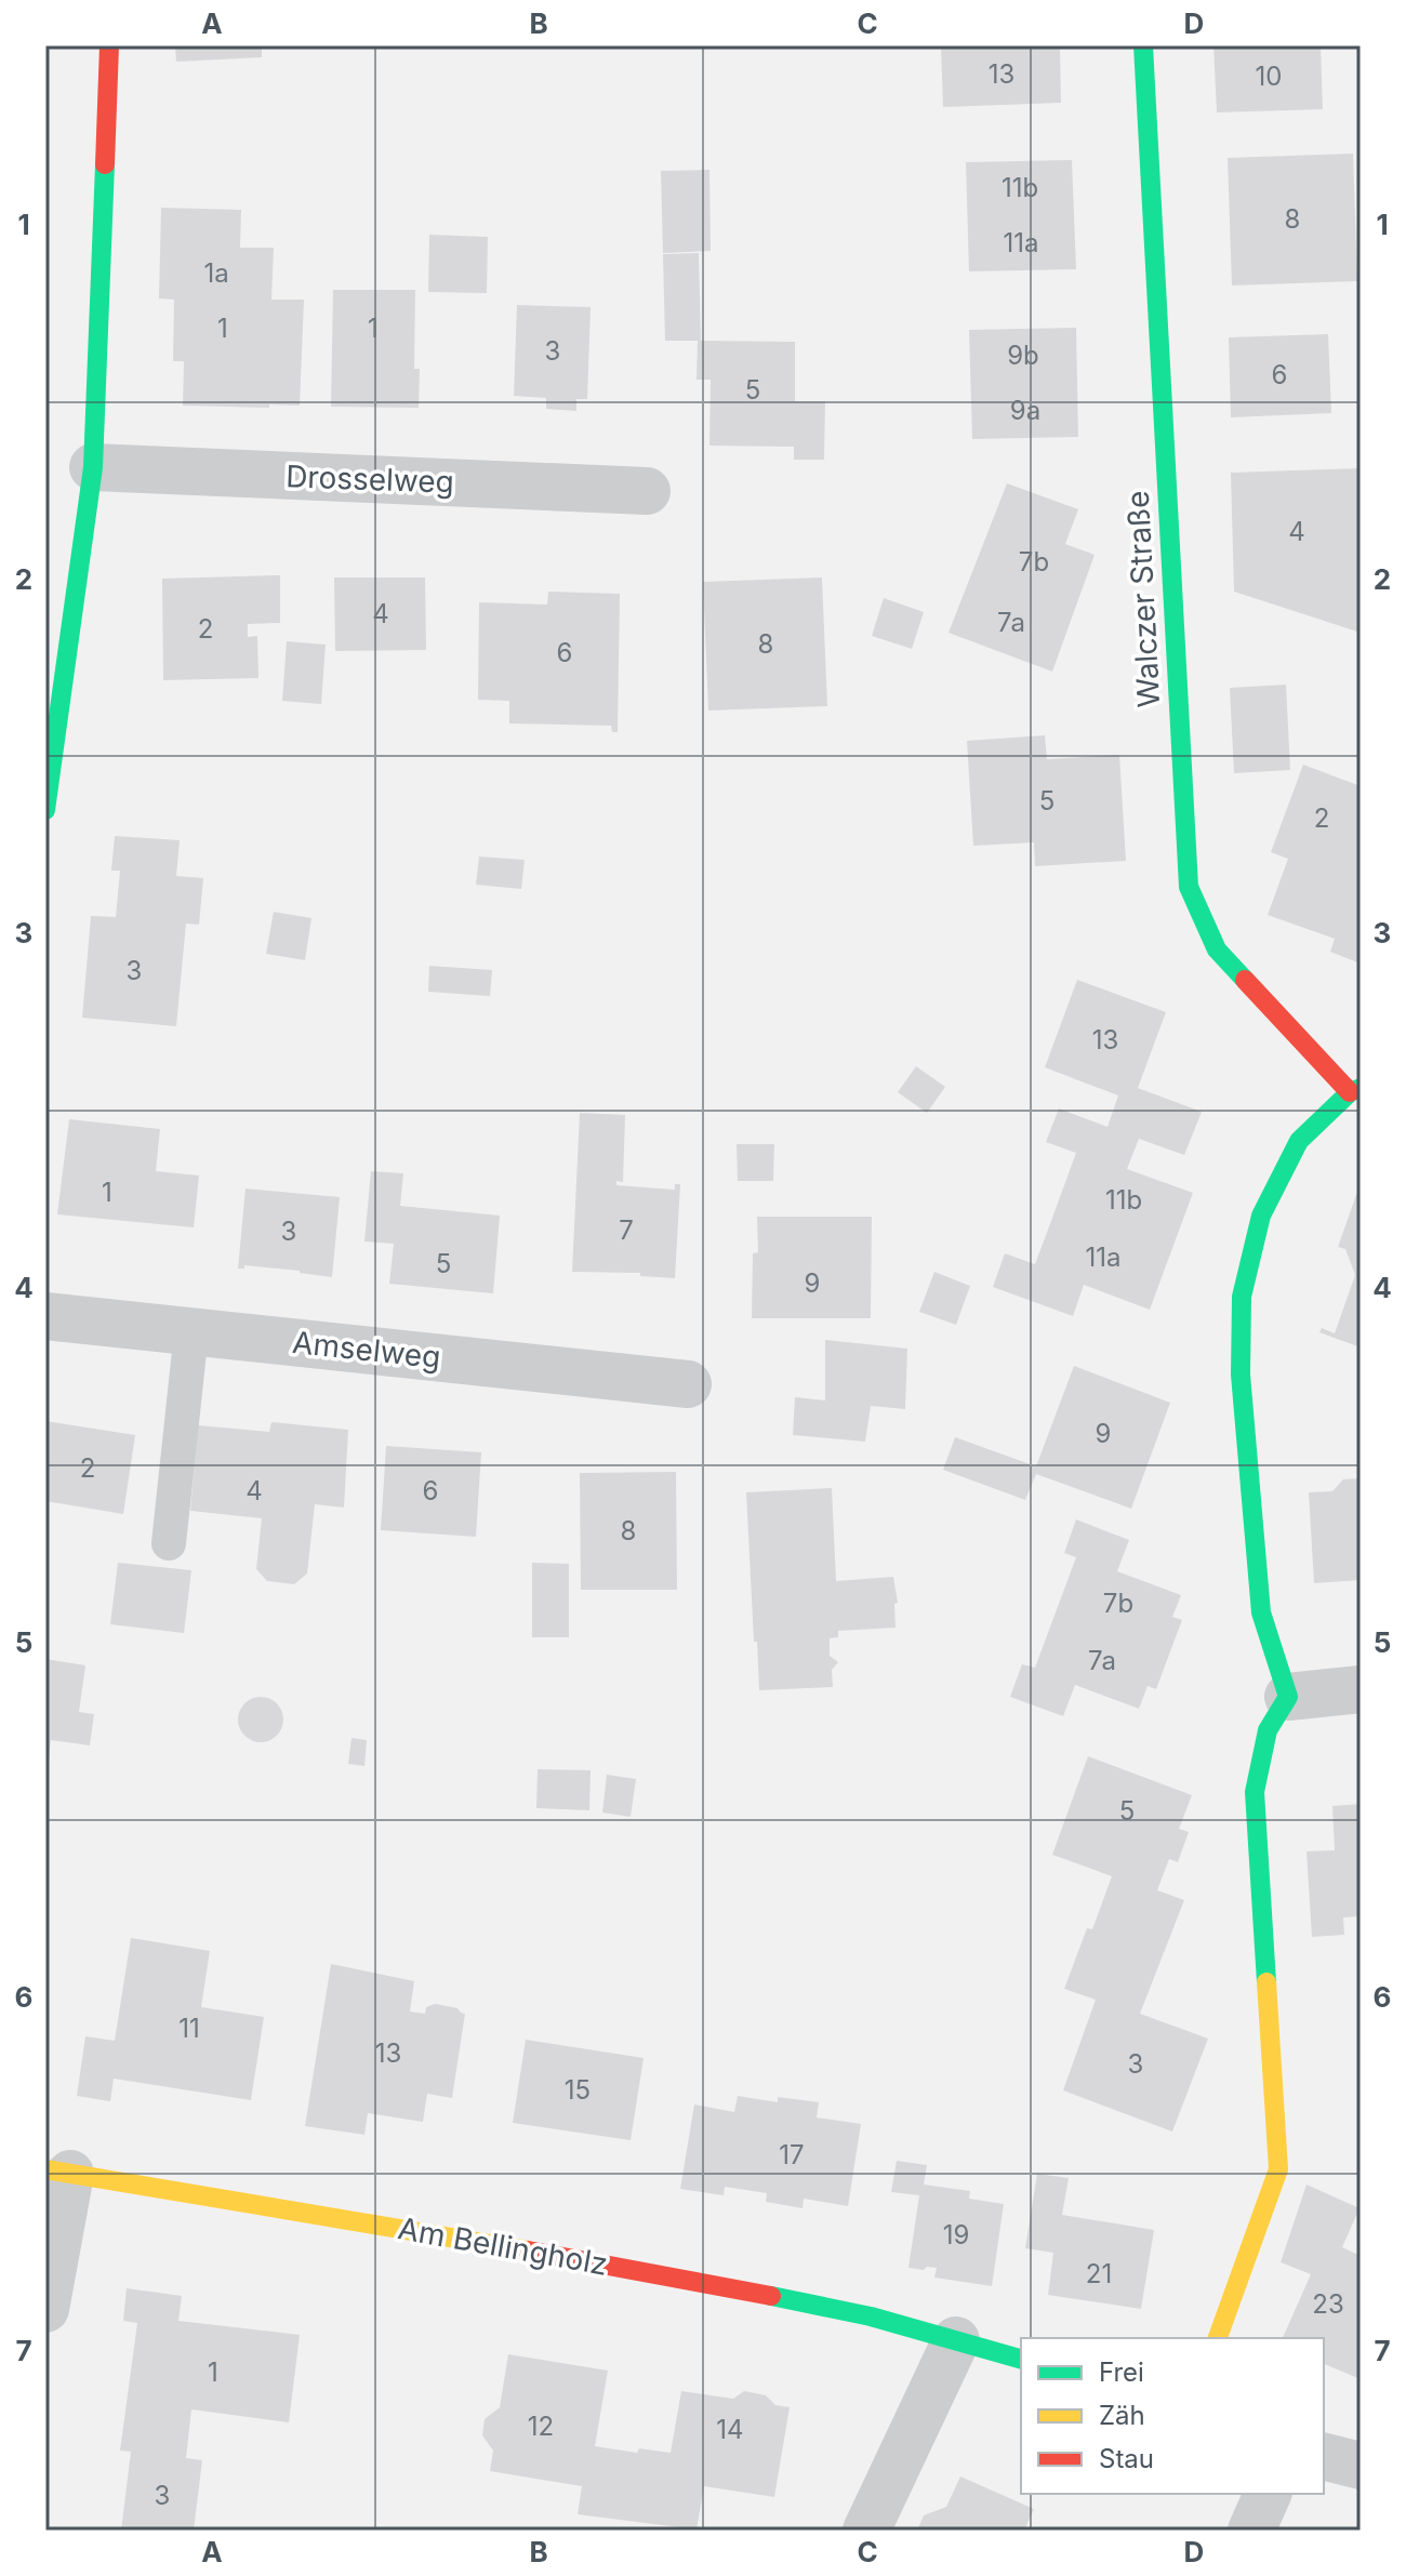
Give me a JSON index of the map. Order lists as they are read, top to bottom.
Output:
{
  "streets": {
    "street": [
      "Drosselweg",
      "Walczer Straße",
      "Amselweg",
      "Am Bellingholz"
    ]
  },
  "house_numbers": [
    "13",
    "10",
    "11b",
    "8",
    "11a",
    "1a",
    "1",
    "1",
    "3",
    "9b",
    "6",
    "5",
    "9a",
    "4",
    "7b",
    "4",
    "7a",
    "2",
    "8",
    "6",
    "5",
    "2",
    "3",
    "13",
    "1",
    "11b",
    "7",
    "3",
    "11a",
    "5",
    "9",
    "9",
    "2",
    "4",
    "6",
    "8",
    "7b",
    "7a",
    "5",
    "11",
    "13",
    "3",
    "15",
    "17",
    "19",
    "21",
    "23",
    "1",
    "12",
    "14",
    "3"
  ],
  "legend": ["Frei", "Zäh", "Stau"],
  "grid": {
    "columns": [
      "A",
      "B",
      "C",
      "D"
    ],
    "rows": [
      "1",
      "2",
      "3",
      "4",
      "5",
      "6",
      "7"
    ]
  }
}
